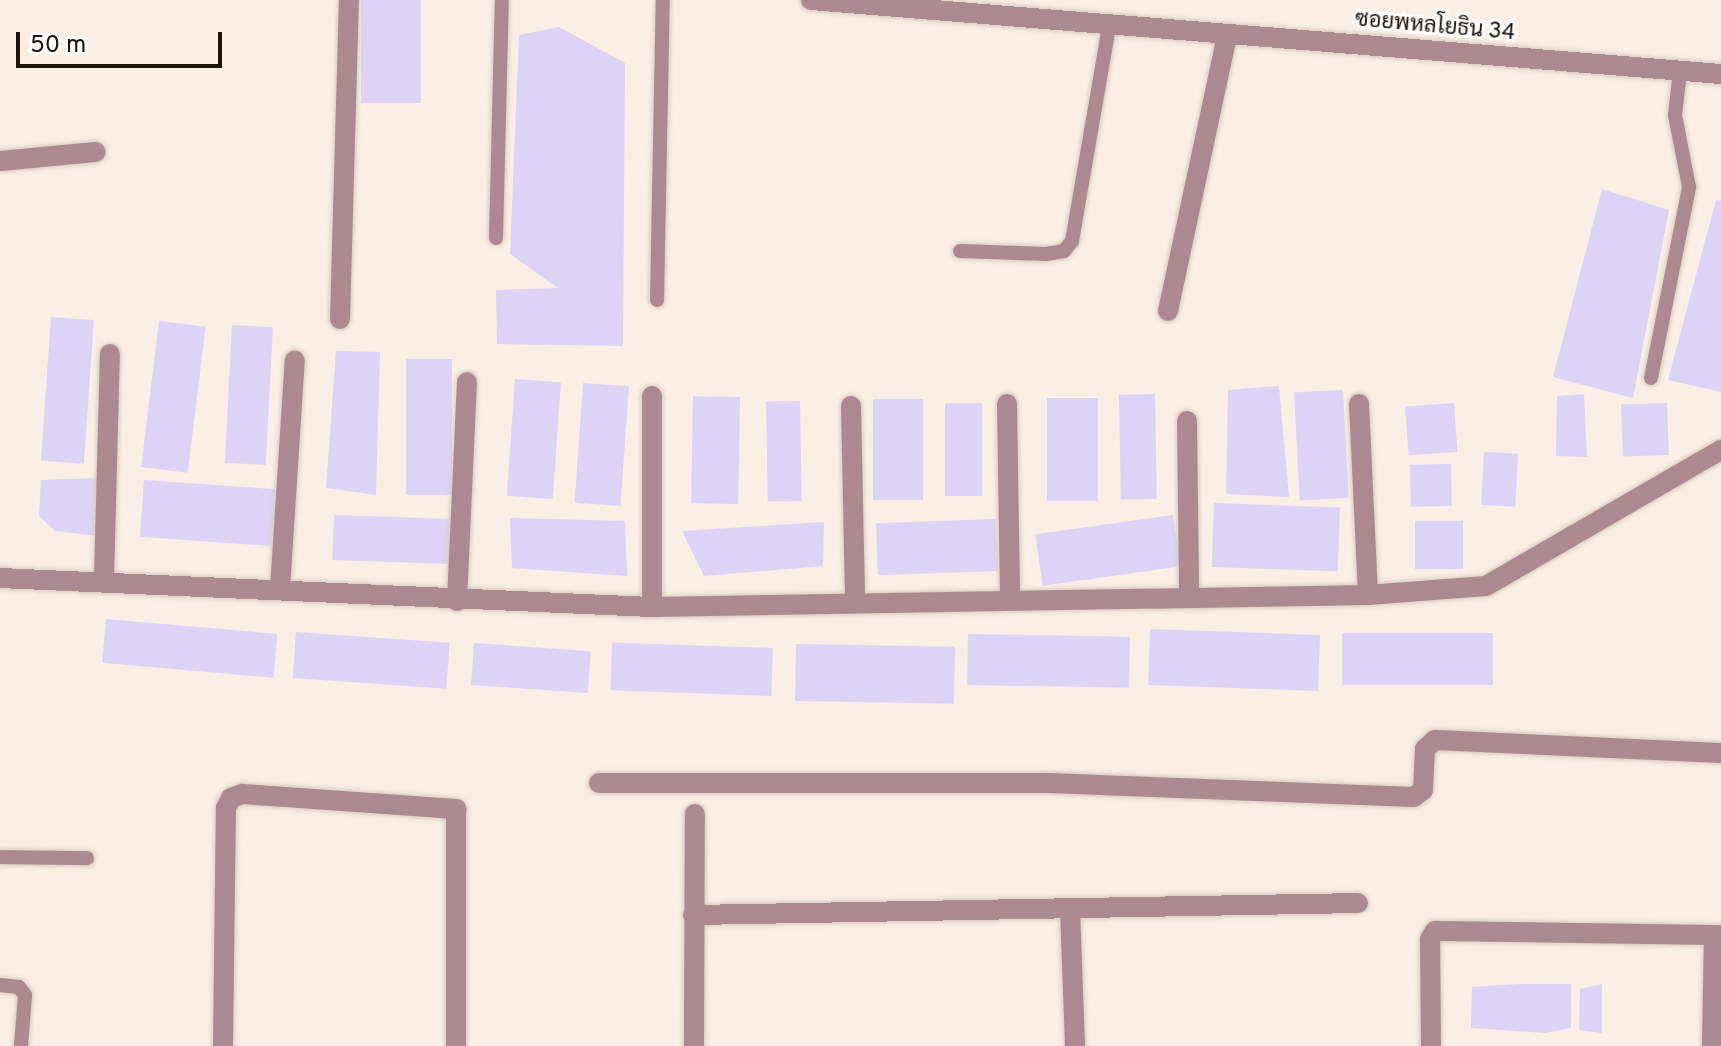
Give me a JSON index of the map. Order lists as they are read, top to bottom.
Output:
{
  "streets": {
    "street": ["ซอยพหลโยธิน 34"]
  },
  "scale_bar": "50 m"
}
